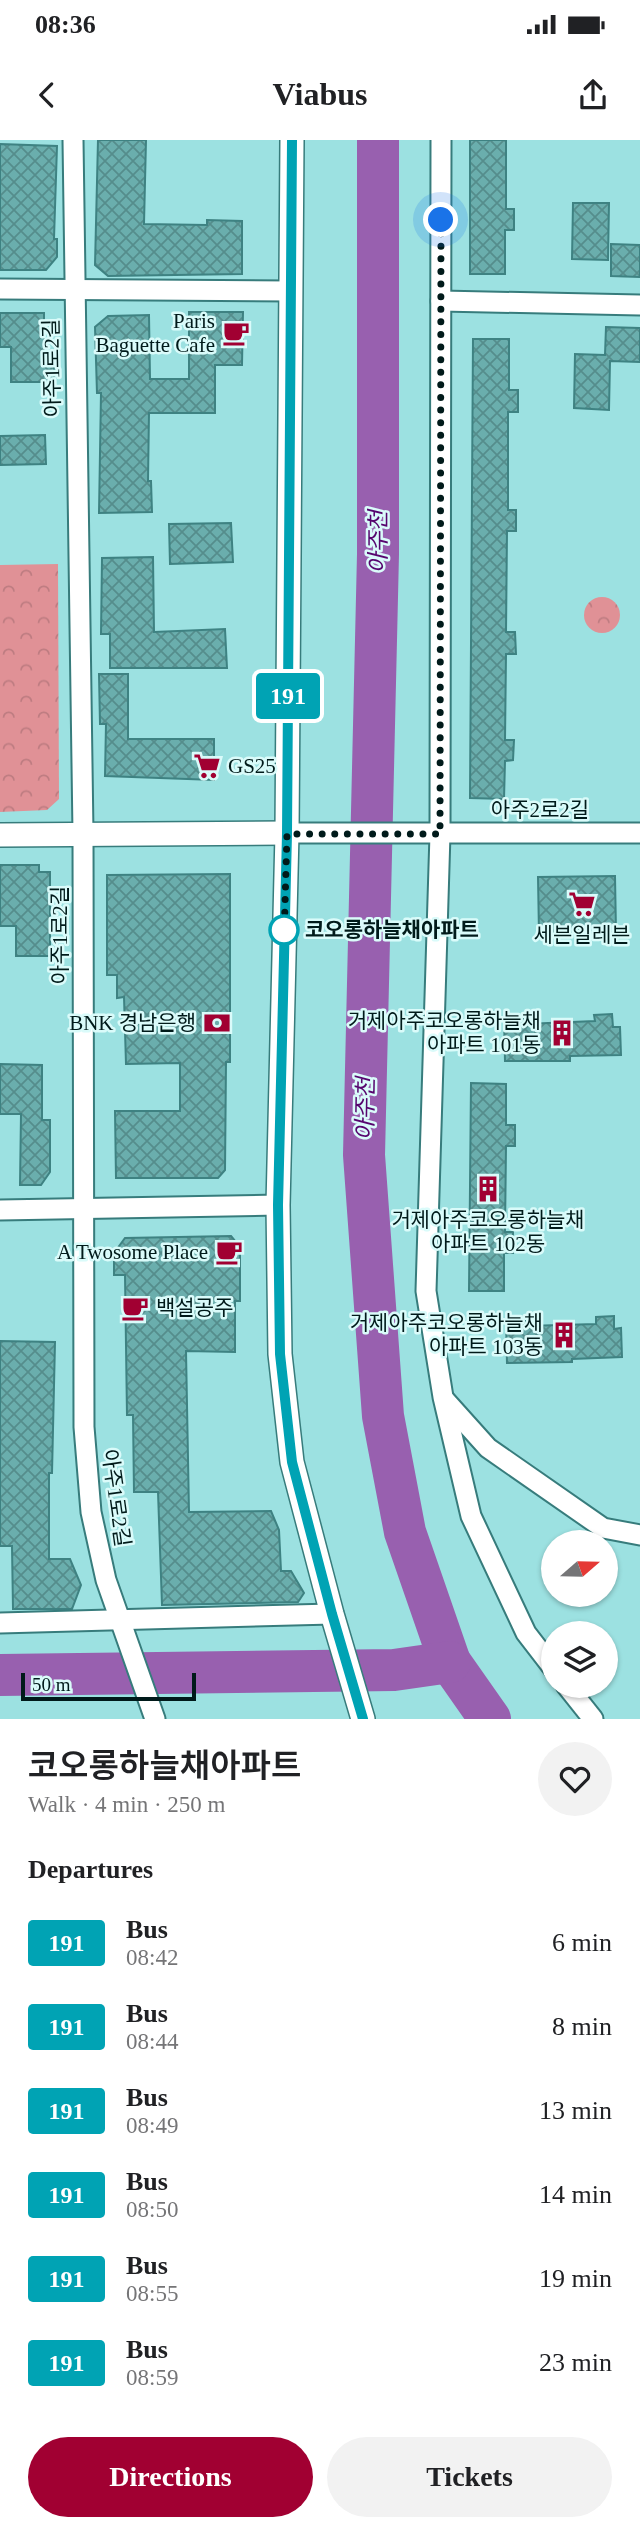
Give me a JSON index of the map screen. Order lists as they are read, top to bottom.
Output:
{
  "streets": {
    "street": ["아주1로2길", "아주2로2길"]
  },
  "water": ["아주천"],
  "places": {
    "cafe": ["Paris Baguette Cafe", "A Twosome Place", "백설공주"],
    "supermarket": ["GS25", "세븐일레븐"],
    "other": ["코오롱하늘채아파트"],
    "bank": ["BNK 경남은행"],
    "building": ["거제아주코오롱하늘채 아파트 101동", "거제아주코오롱하늘채 아파트 102동", "거제아주코오롱하늘채 아파트 103동"]
  },
  "lines": ["bus line 191"],
  "scale_bar": "50 m",
  "north": "right",
  "page": {
    "status": "08:36",
    "header": "Viabus",
    "on_map": "191",
    "scale": "50 m",
    "heading": [
      ["코오롱하늘채아파트", "Walk · 4 min · 250 m"],
      "Departures"
    ],
    "list": [
      {
        "mark": "191",
        "name": "Bus",
        "note": "08:42",
        "value": "6 min"
      },
      {
        "mark": "191",
        "name": "Bus",
        "note": "08:44",
        "value": "8 min"
      },
      {
        "mark": "191",
        "name": "Bus",
        "note": "08:49",
        "value": "13 min"
      },
      {
        "mark": "191",
        "name": "Bus",
        "note": "08:50",
        "value": "14 min"
      },
      {
        "mark": "191",
        "name": "Bus",
        "note": "08:55",
        "value": "19 min"
      },
      {
        "mark": "191",
        "name": "Bus",
        "note": "08:59",
        "value": "23 min"
      }
    ],
    "buttons": ["Directions", "Tickets"]
  }
}
